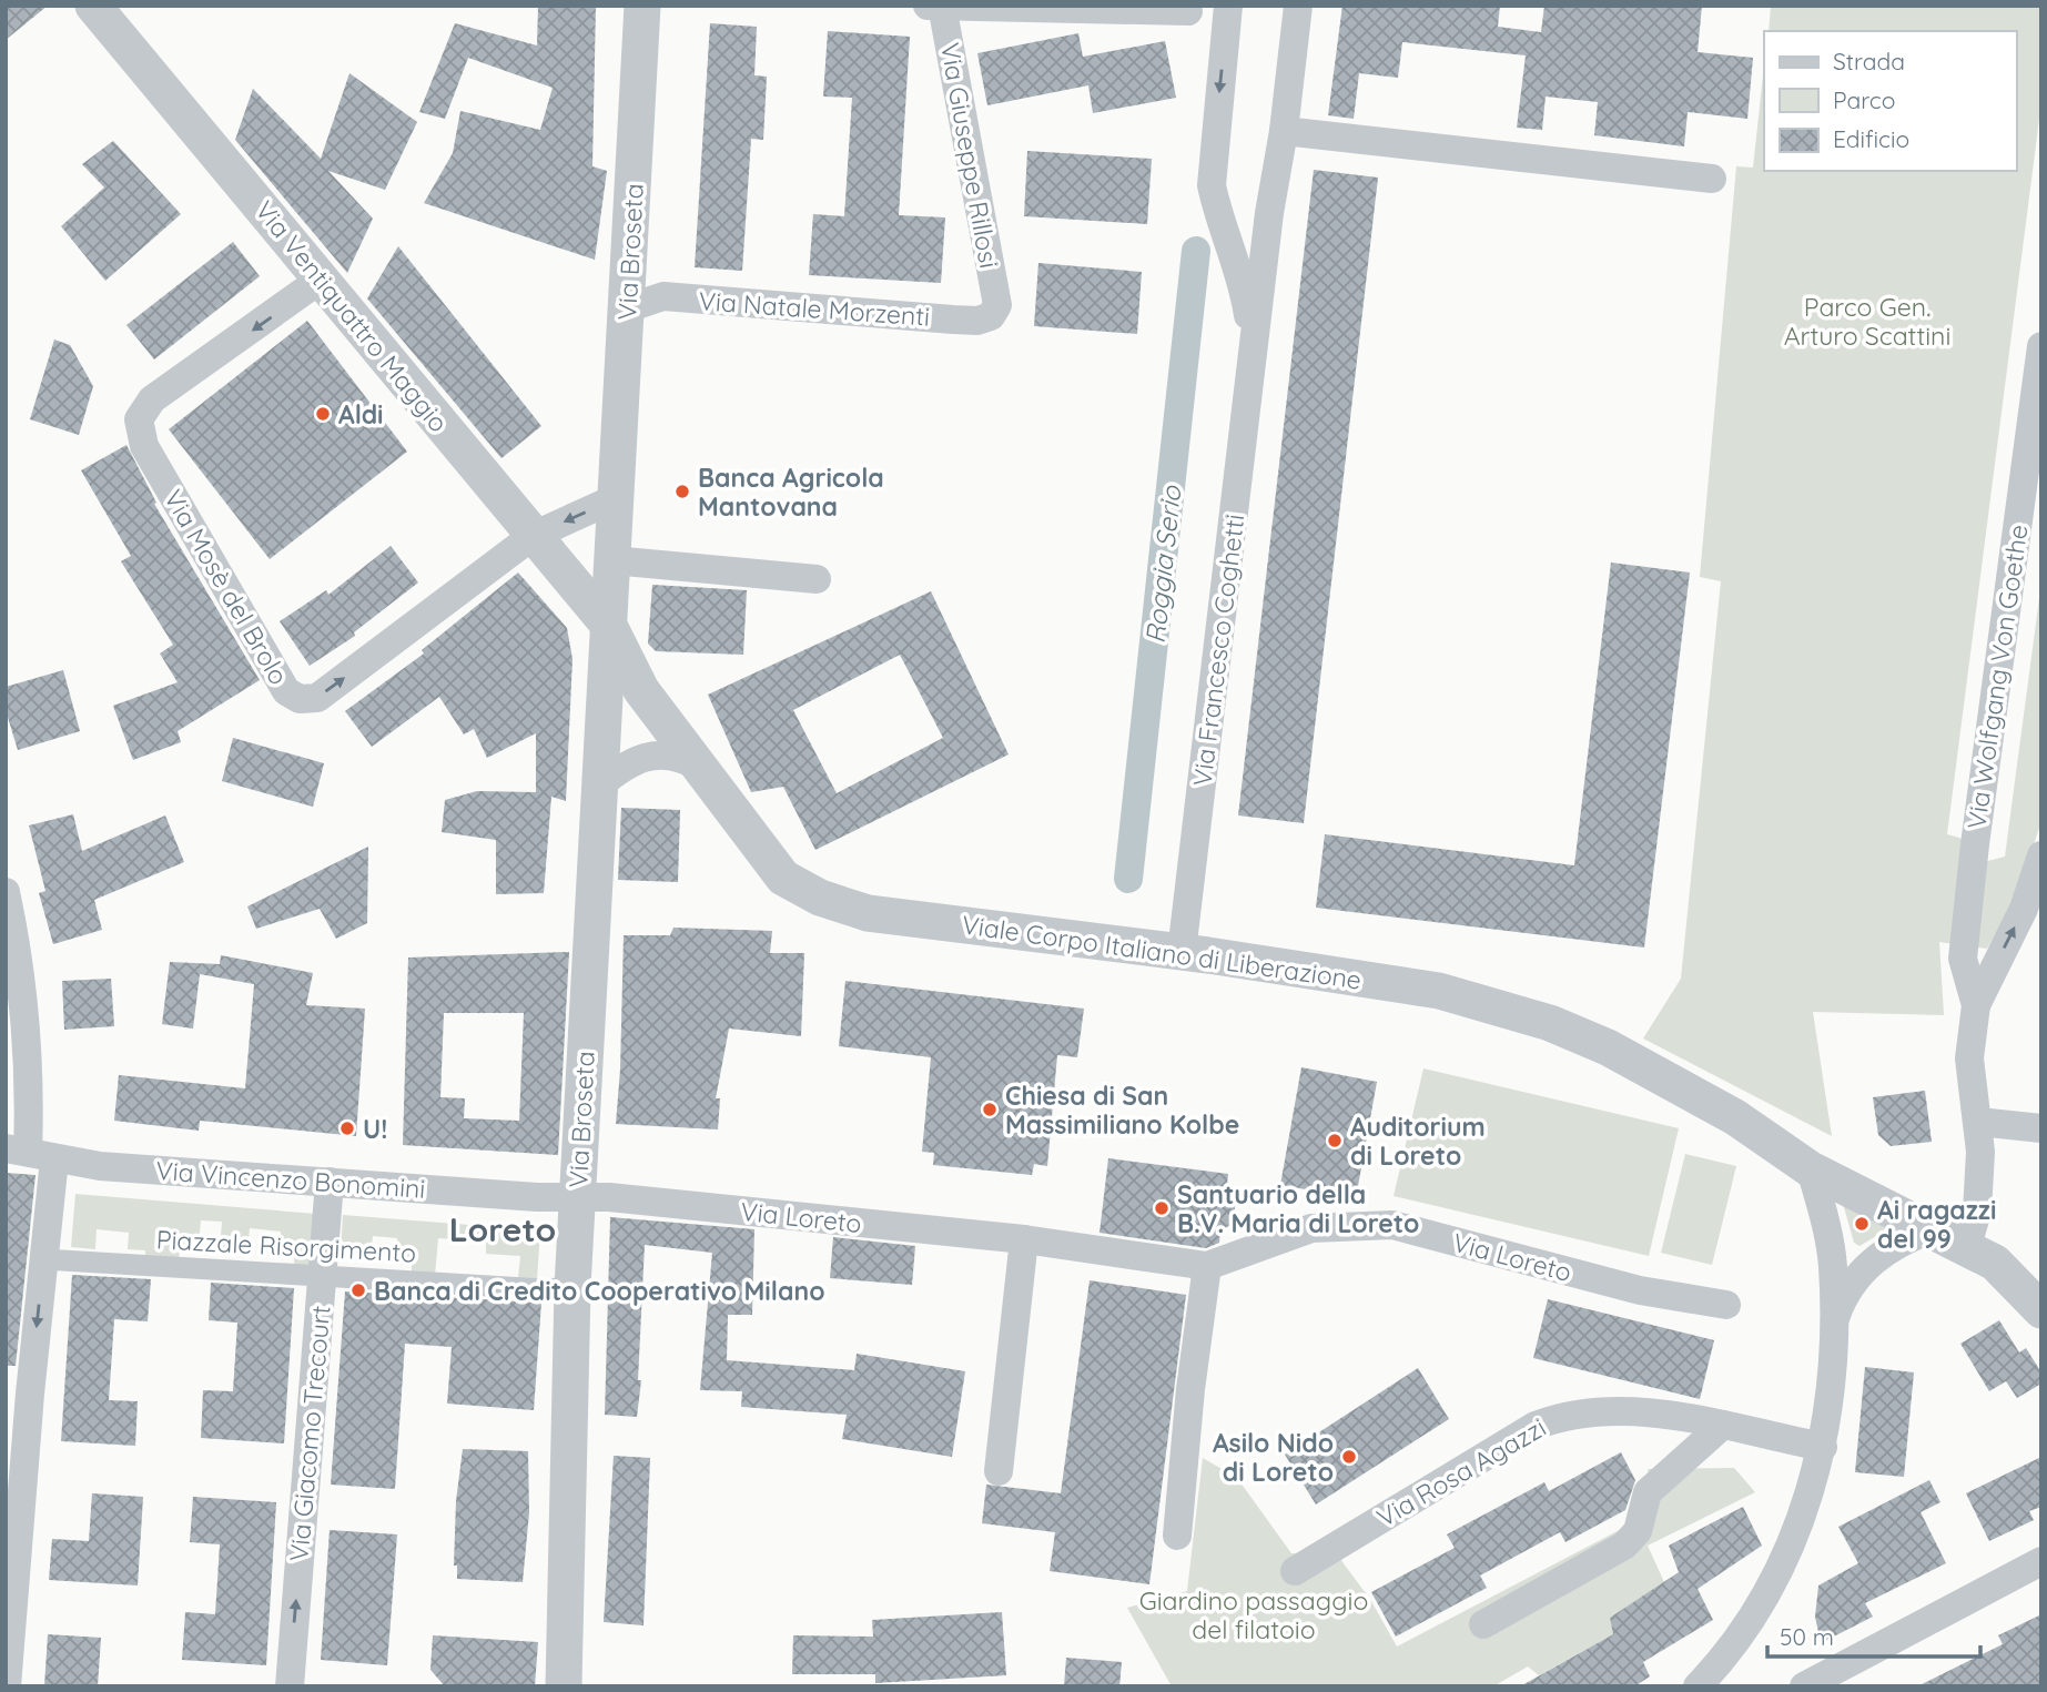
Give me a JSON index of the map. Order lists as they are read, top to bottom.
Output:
{
  "streets": {
    "street": [
      "Via Giuseppe Rillosi",
      "Via Broseta",
      "Via Natale Morzenti",
      "Via Ventiquattro Maggio",
      "Via Mosè del Brolo",
      "Via Francesco Coghetti",
      "Via Wolfgang Von Goethe",
      "Viale Corpo Italiano di Liberazione",
      "Via Vincenzo Bonomini",
      "Via Loreto",
      "Piazzale Risorgimento",
      "Via Giacomo Trecourt",
      "Via Rosa Agazzi"
    ]
  },
  "crossings": [
    ["Via Giuseppe Rillosi", "Via Natale Morzenti"],
    ["Via Broseta", "Via Natale Morzenti"],
    ["Via Broseta", "Via Ventiquattro Maggio"],
    ["Via Broseta", "Viale Corpo Italiano di Liberazione"],
    ["Via Broseta", "Via Vincenzo Bonomini"],
    ["Via Broseta", "Via Loreto"],
    ["Via Broseta", "Piazzale Risorgimento"],
    ["Via Ventiquattro Maggio", "Via Mosè del Brolo"],
    ["Via Ventiquattro Maggio", "Viale Corpo Italiano di Liberazione"],
    ["Via Francesco Coghetti", "Viale Corpo Italiano di Liberazione"],
    ["Via Wolfgang Von Goethe", "Viale Corpo Italiano di Liberazione"],
    ["Via Vincenzo Bonomini", "Via Loreto"],
    ["Via Vincenzo Bonomini", "Via Giacomo Trecourt"],
    ["Piazzale Risorgimento", "Via Giacomo Trecourt"]
  ],
  "one_way": ["Via Giacomo Trecourt"],
  "districts": ["Loreto"],
  "water": ["Roggia Serio"],
  "parks": ["Parco Gen. Arturo Scattini", "Giardino passaggio del filatoio"],
  "places": [
    "Aldi",
    "Banca Agricola Mantovana",
    "Chiesa di San Massimiliano Kolbe",
    "U!",
    "Auditorium di Loreto",
    "Santuario della B.V. Maria di Loreto",
    "Ai ragazzi del 99",
    "Banca di Credito Cooperativo Milano",
    "Asilo Nido di Loreto"
  ],
  "legend": ["Strada", "Parco", "Edificio"],
  "scale_bar": "50 m"
}
